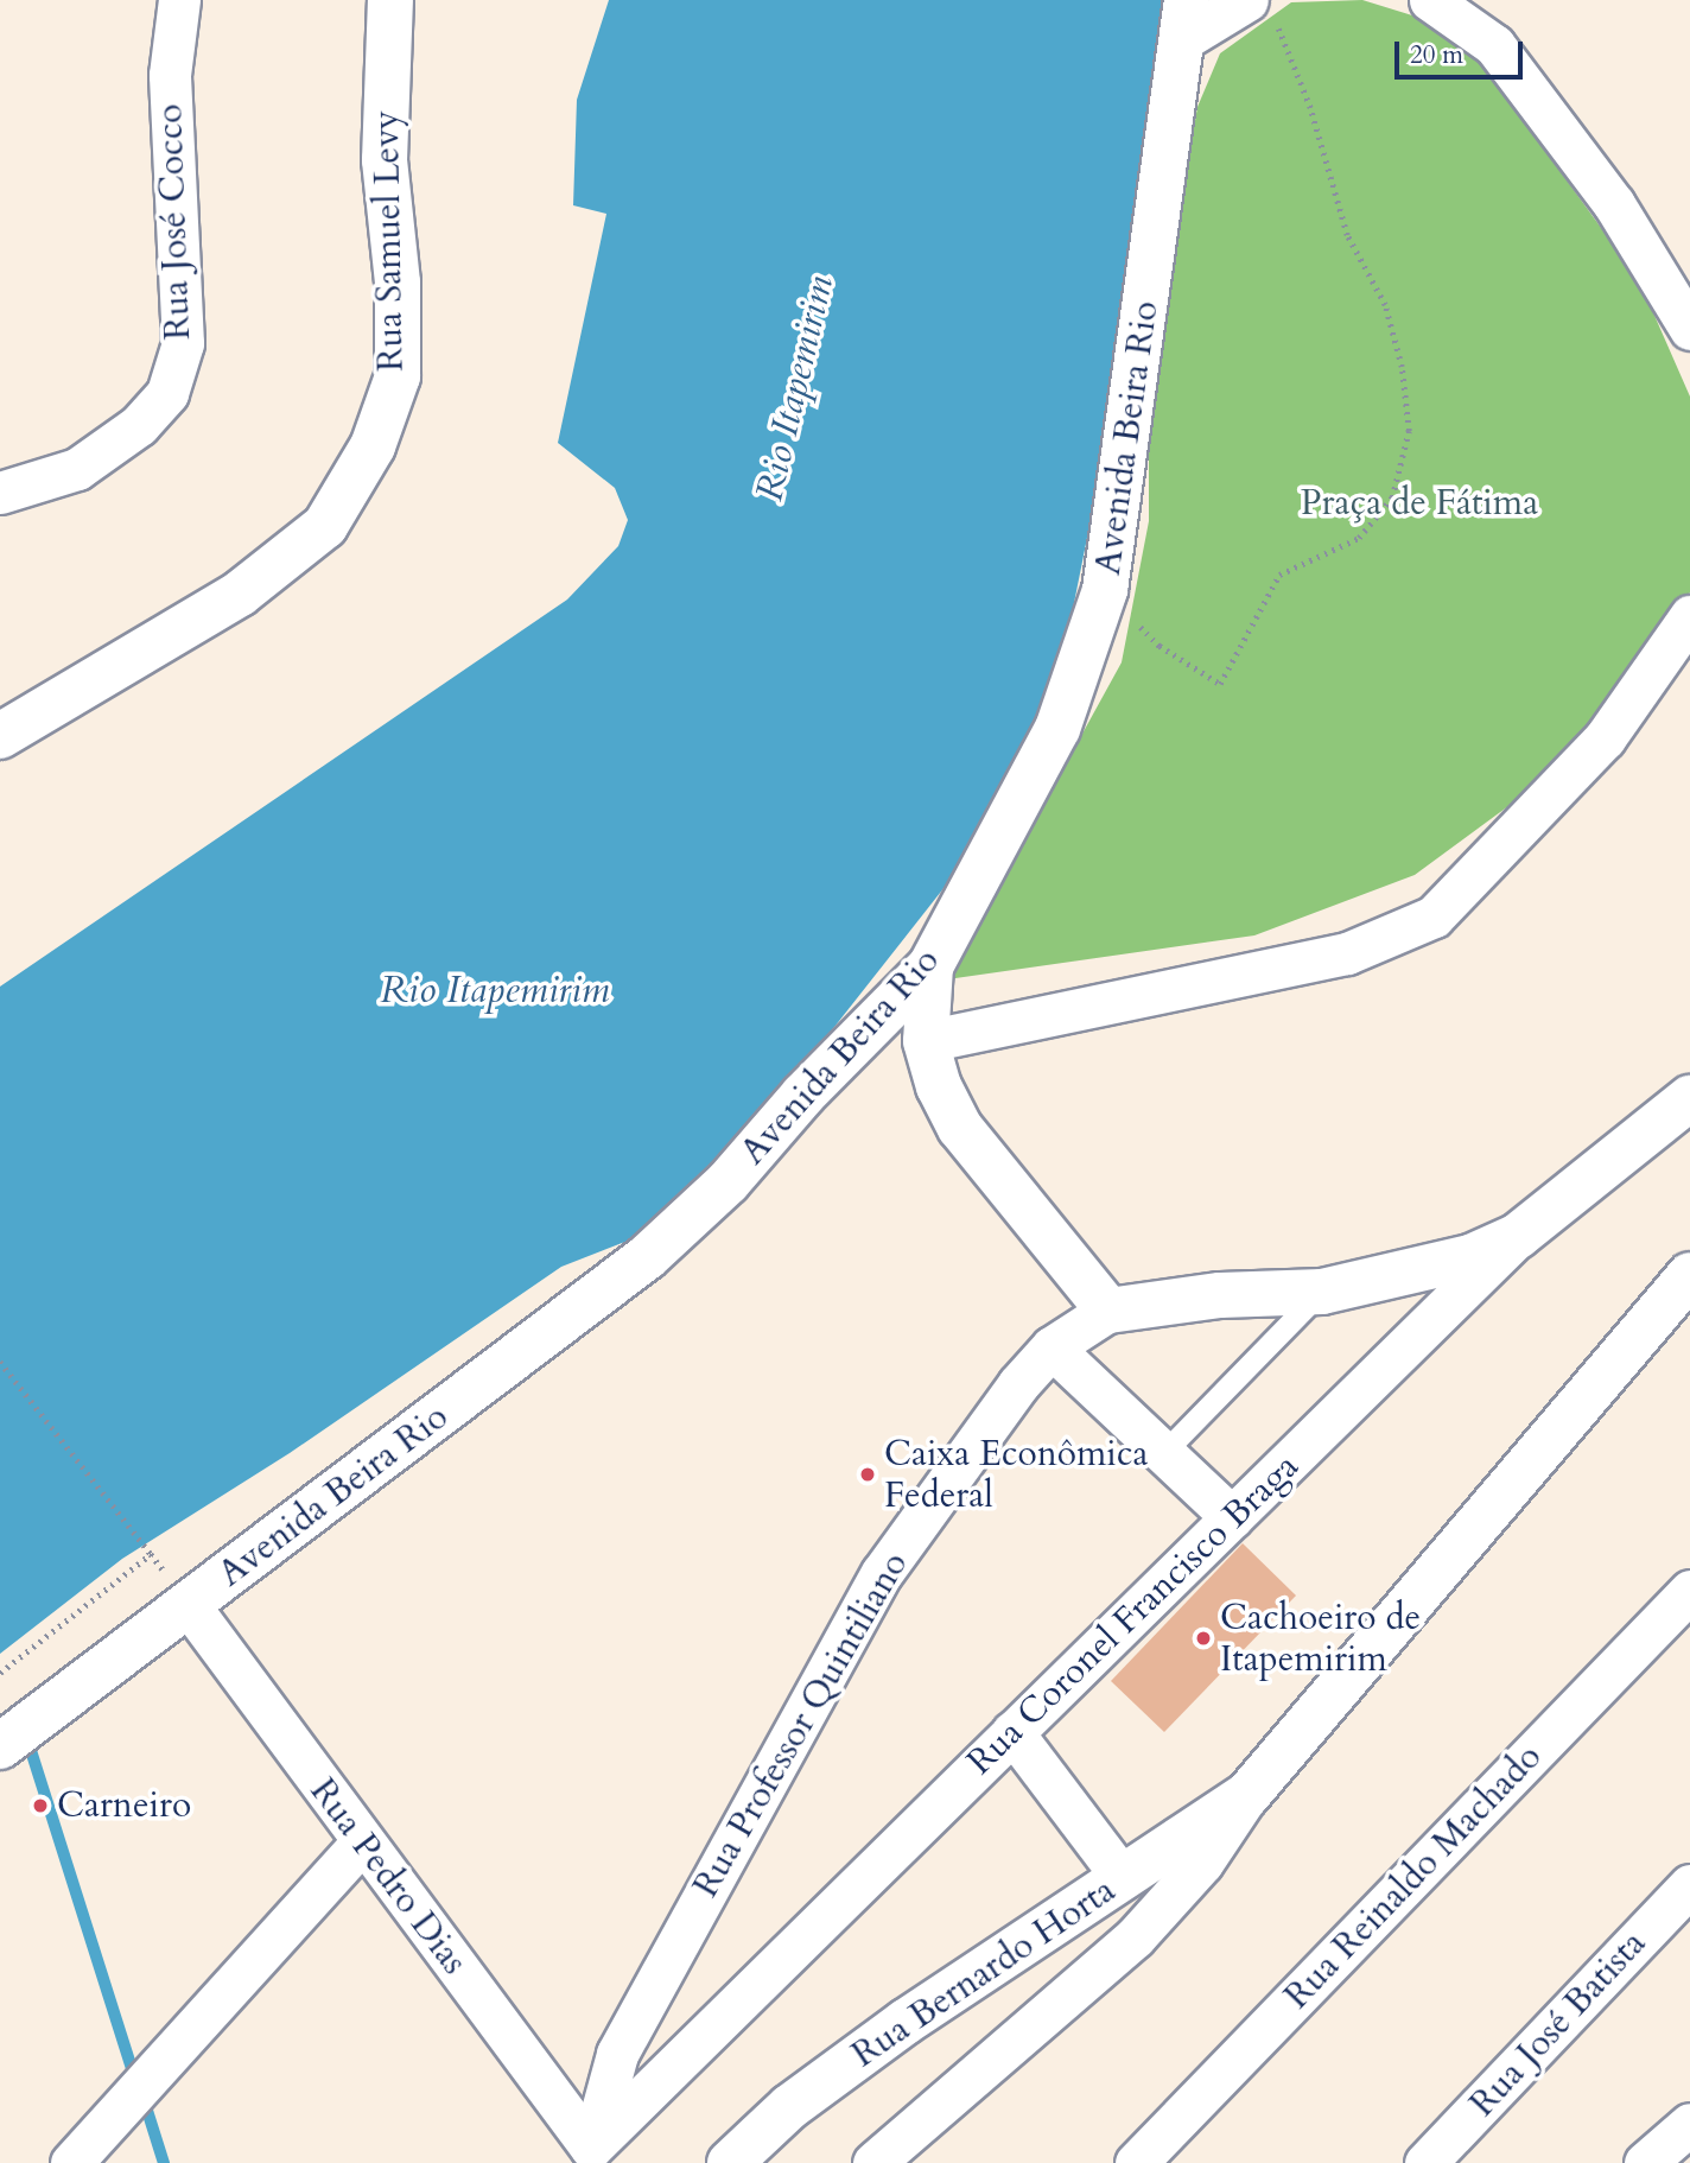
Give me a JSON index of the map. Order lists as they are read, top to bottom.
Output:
{
  "streets": {
    "main road": [
      "Rua Samuel Levy",
      "Avenida Beira Rio",
      "Rua Coronel Francisco Braga",
      "Rua Professor Quintiliano",
      "Rua Bernardo Horta"
    ],
    "street": [
      "Rua José Cocco",
      "Rua Pedro Dias",
      "Rua Reinaldo Machado",
      "Rua José Batista"
    ]
  },
  "crossings": [
    ["Avenida Beira Rio", "Rua Pedro Dias"],
    ["Rua Coronel Francisco Braga", "Rua Professor Quintiliano"],
    ["Rua Coronel Francisco Braga", "Rua Pedro Dias"],
    ["Rua Professor Quintiliano", "Rua Pedro Dias"]
  ],
  "water": ["Rio Itapemirim"],
  "parks": ["Praça de Fátima"],
  "places": ["Caixa Econômica Federal", "Cachoeiro de Itapemirim", "Carneiro"],
  "scale_bar": "20 m"
}
